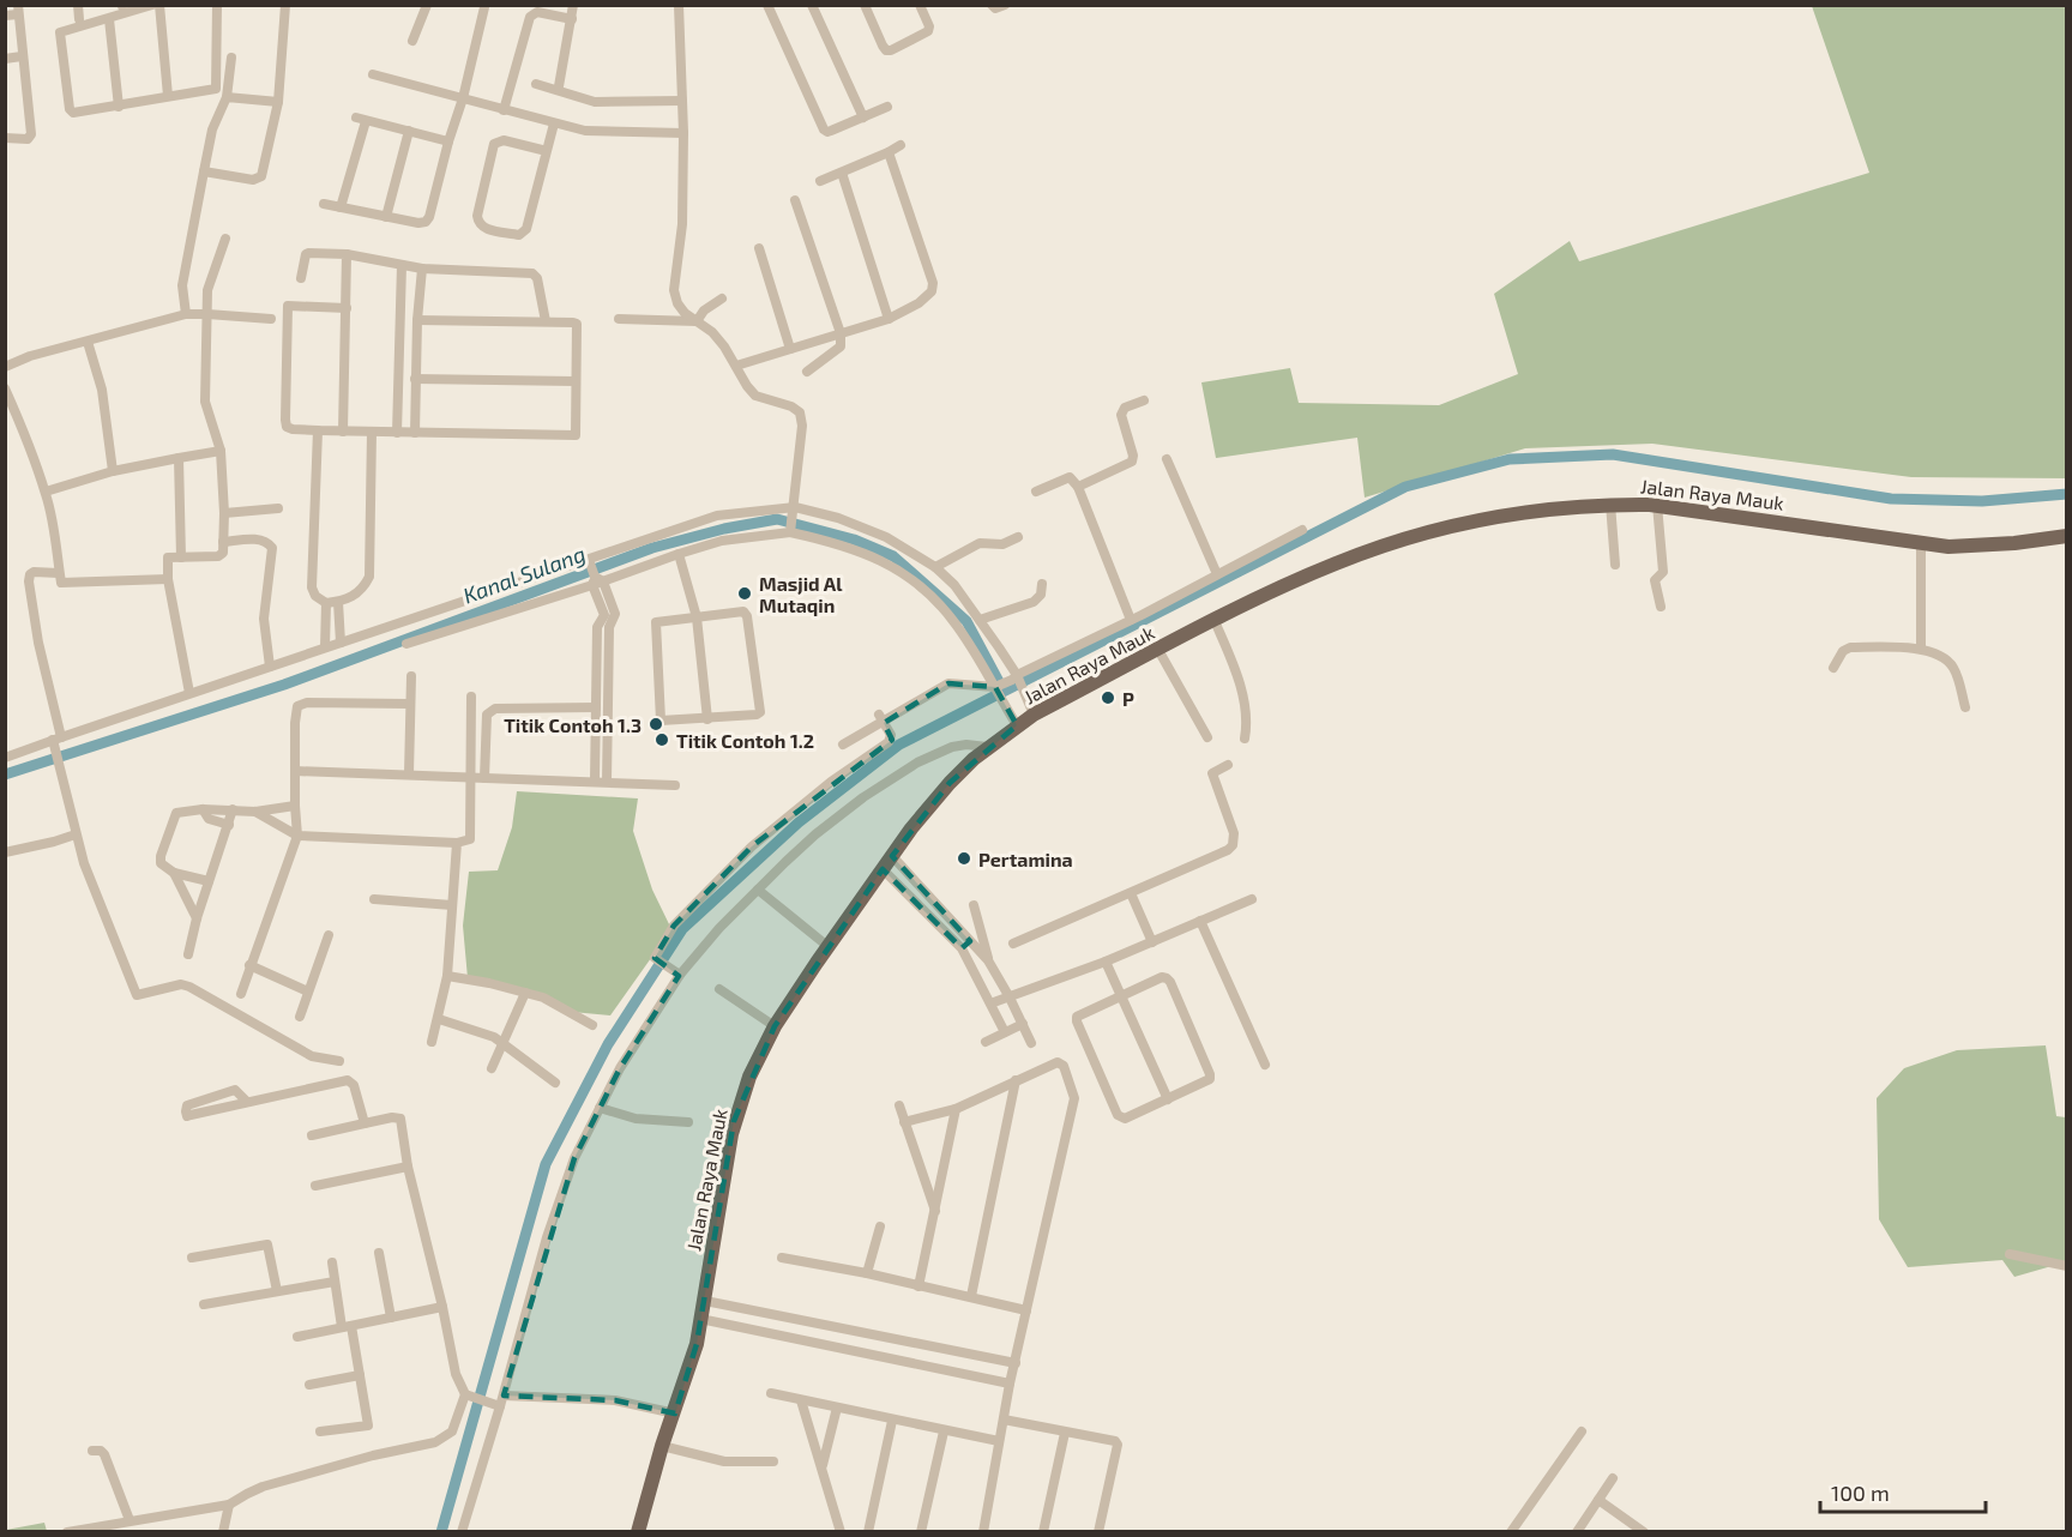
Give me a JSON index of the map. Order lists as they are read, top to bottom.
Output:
{
  "streets": {
    "main road": ["Jalan Raya Mauk"]
  },
  "water": ["Kanal Sulang"],
  "places": [
    "Masjid Al Mutaqin",
    "P",
    "Titik Contoh 1.3",
    "Titik Contoh 1.2",
    "Pertamina"
  ],
  "scale_bar": "100 m"
}
